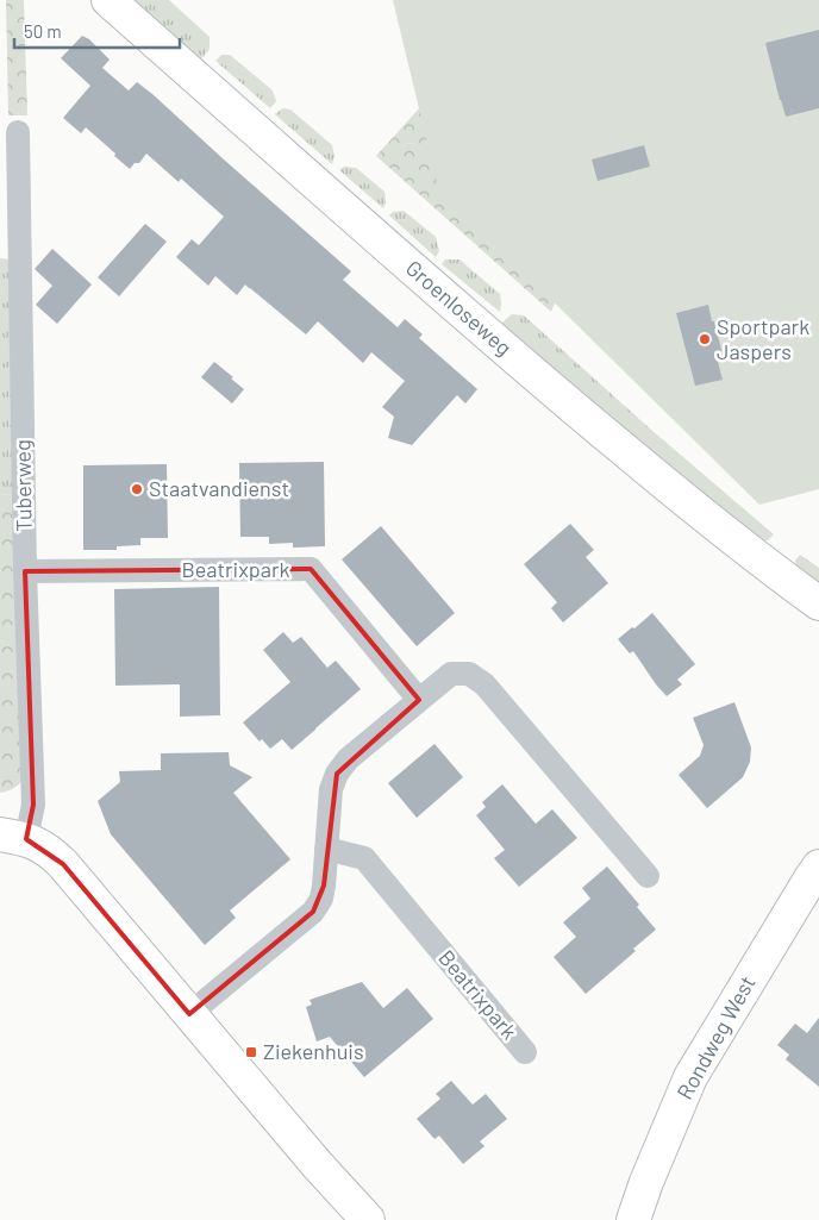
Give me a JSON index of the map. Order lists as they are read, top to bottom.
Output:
{
  "streets": {
    "main road": ["Groenloseweg", "Rondweg West"],
    "street": ["Tuberweg", "Beatrixpark"]
  },
  "crossings": [
    ["Tuberweg", "Beatrixpark"]
  ],
  "places": {
    "other": ["Sportpark Jaspers", "Staatvandienst"],
    "transit": ["Ziekenhuis"]
  },
  "scale_bar": "50 m"
}
